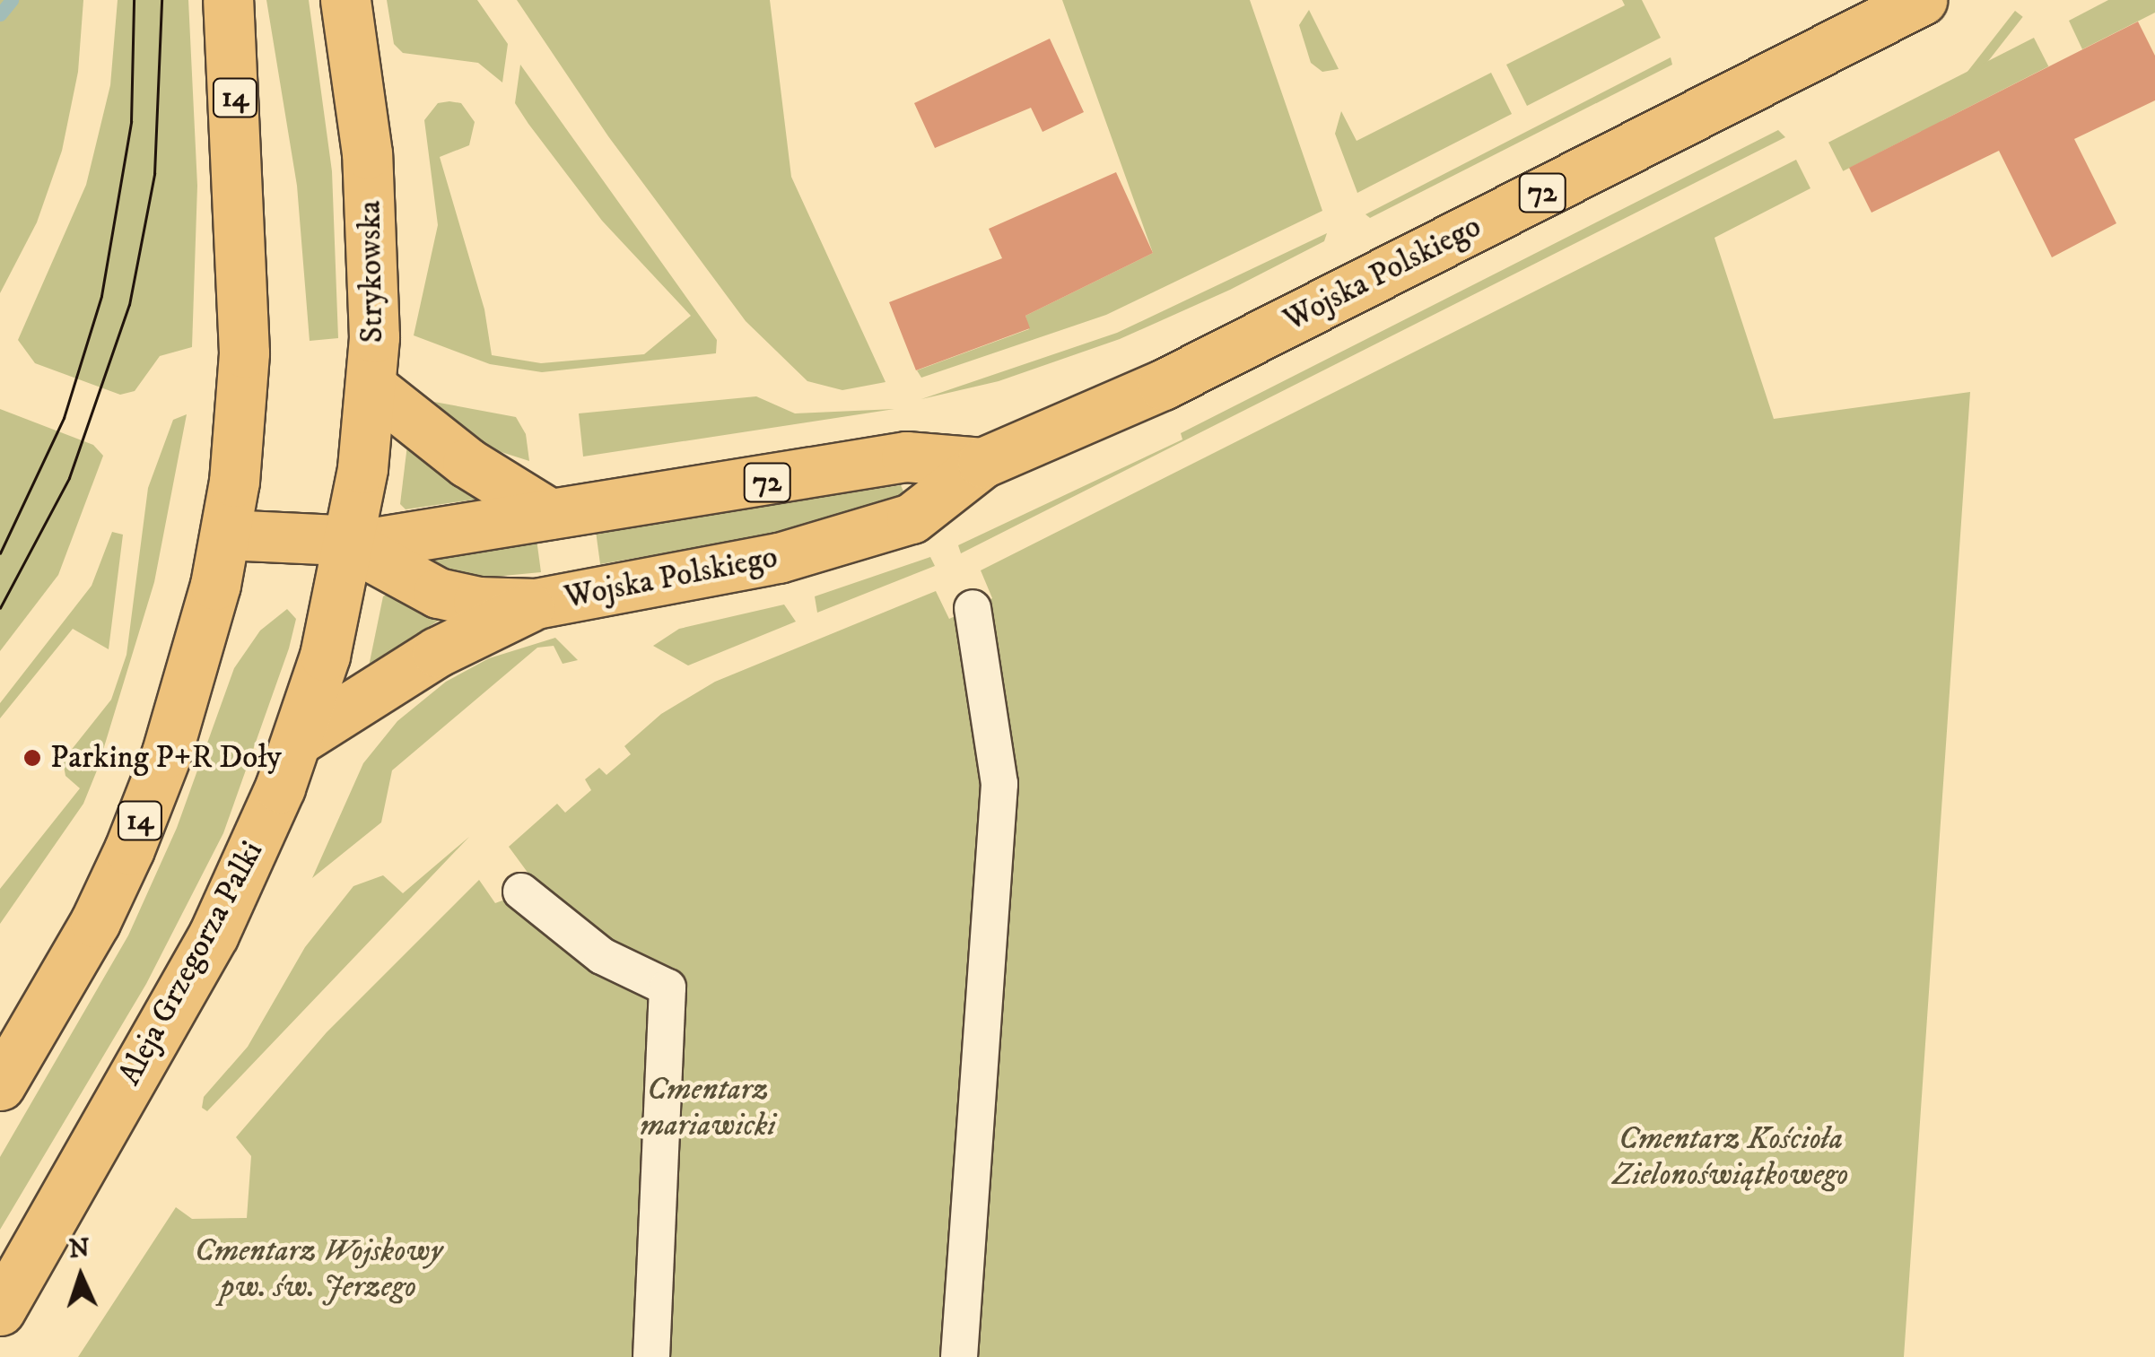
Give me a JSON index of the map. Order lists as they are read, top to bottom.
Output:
{
  "streets": {
    "main road": [
      "14",
      "72",
      "Strykowska",
      "Wojska Polskiego",
      "Aleja Grzegorza Palki"
    ]
  },
  "crossings": [
    ["14", "Wojska Polskiego"],
    ["72", "Wojska Polskiego"],
    ["72", "Aleja Grzegorza Palki"],
    ["Strykowska", "Wojska Polskiego"],
    ["Strykowska", "Aleja Grzegorza Palki"],
    ["Wojska Polskiego", "Aleja Grzegorza Palki"]
  ],
  "parks": ["Cmentarz mariawicki", "Cmentarz Kościoła Zielonoświątkowego", "Cmentarz Wojskowy pw. św. Jerzego"],
  "places": ["Parking P+R Doły"],
  "north": "top"
}
